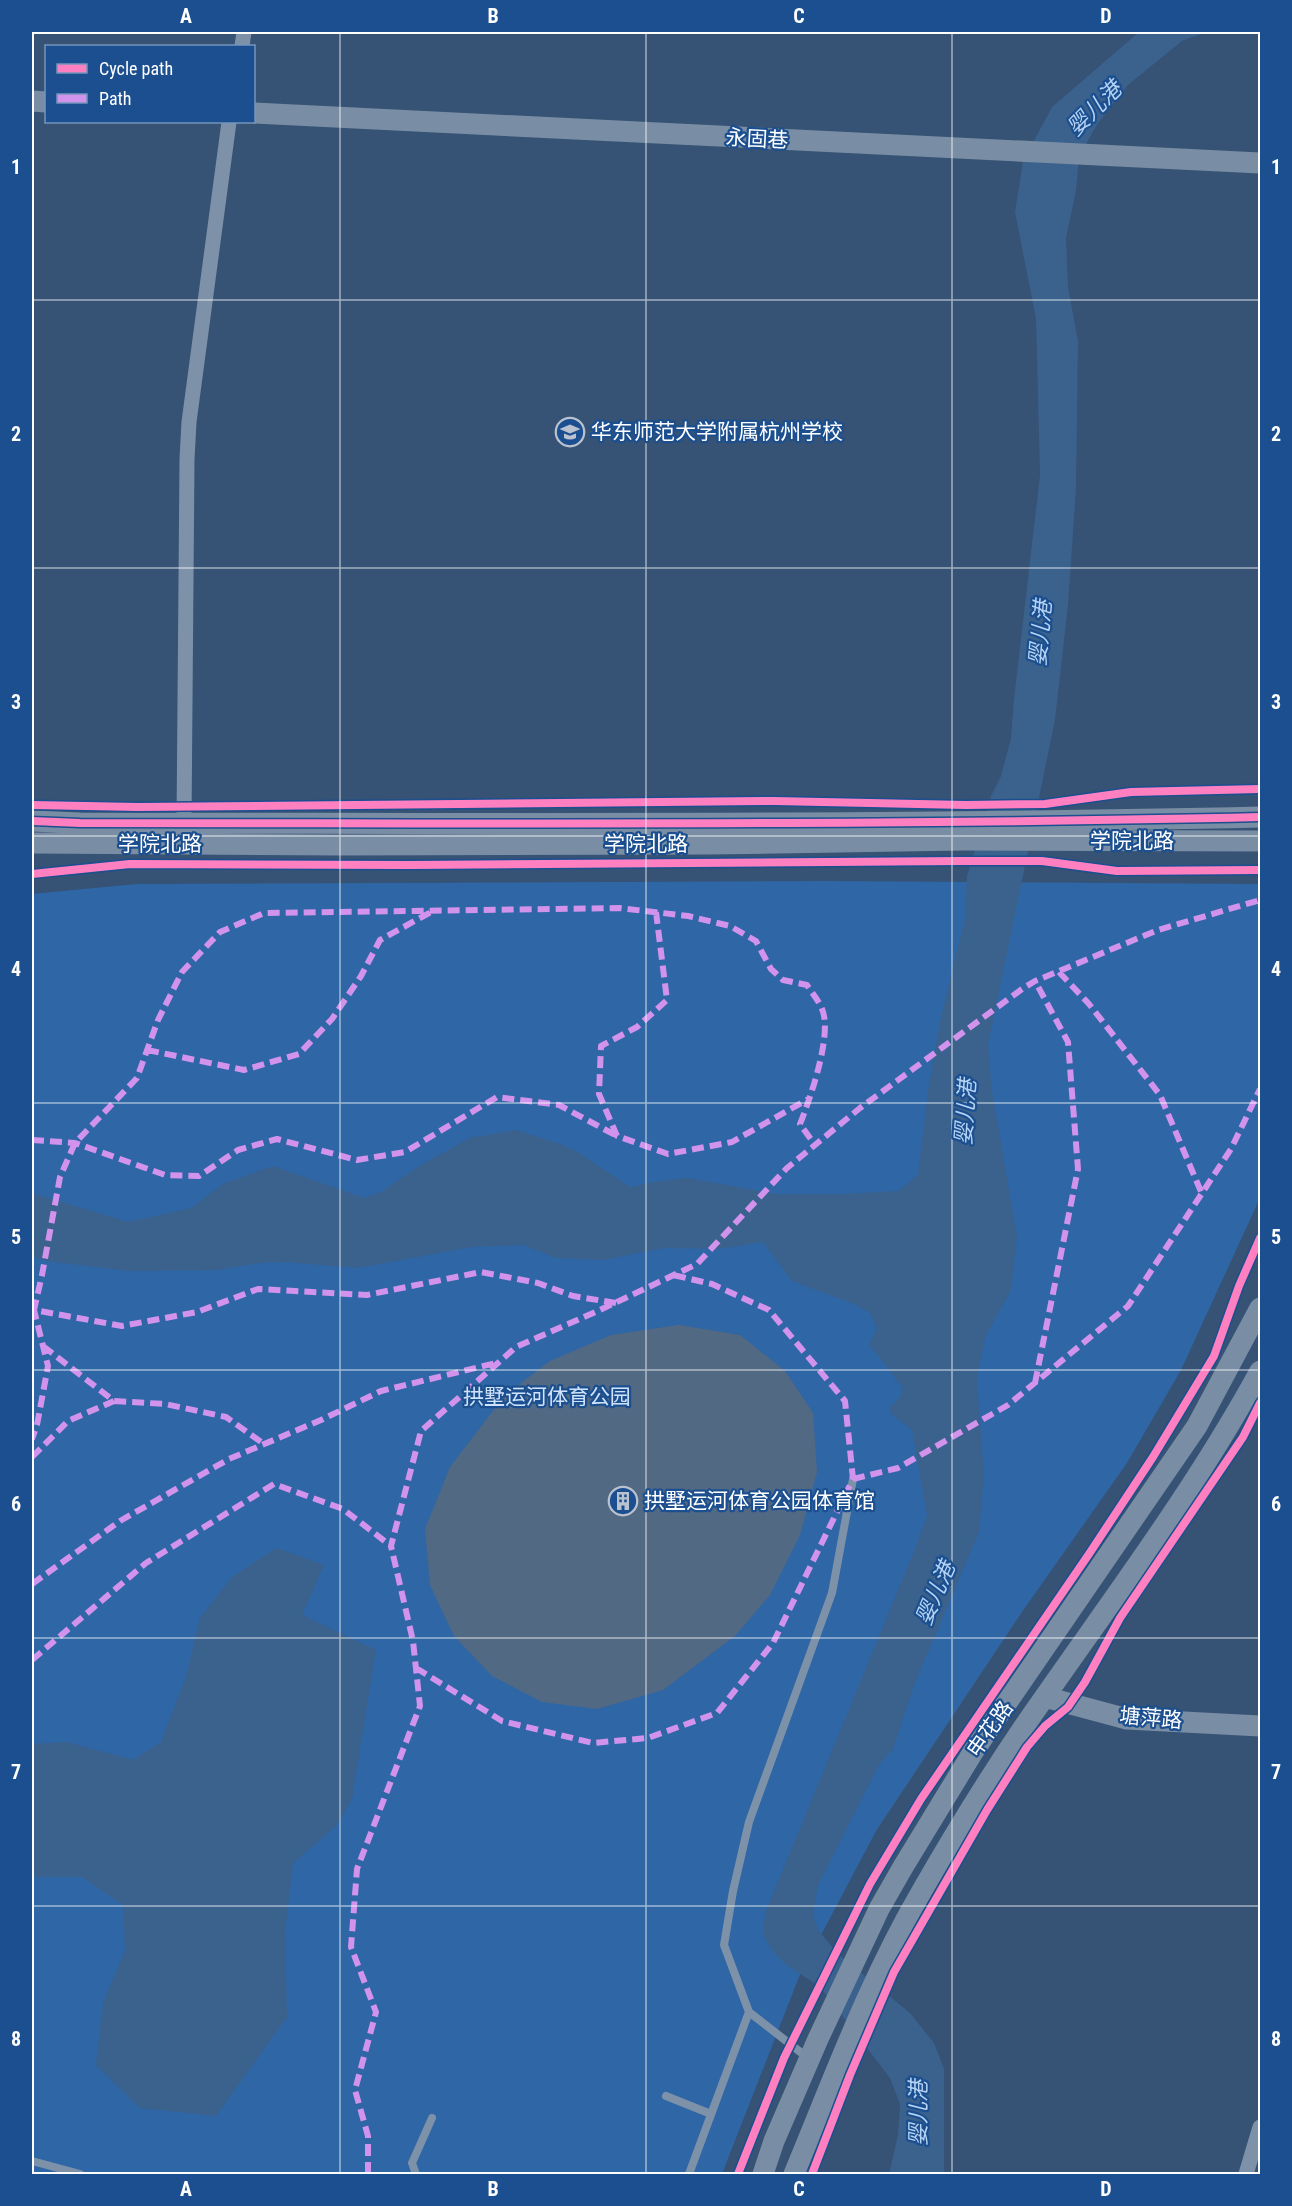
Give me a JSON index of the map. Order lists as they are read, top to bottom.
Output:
{
  "streets": {
    "main road": [
      "永固巷",
      "学院北路",
      "塘萍路",
      "申花路"
    ]
  },
  "crossings": [
    ["塘萍路", "申花路"]
  ],
  "water": ["婴儿港"],
  "parks": ["拱墅运河体育公园"],
  "places": {
    "school or university": ["华东师范大学附属杭州学校"],
    "building": ["拱墅运河体育公园体育馆"]
  },
  "legend": ["Cycle path", "Path"],
  "grid": {
    "columns": [
      "A",
      "B",
      "C",
      "D"
    ],
    "rows": [
      "1",
      "2",
      "3",
      "4",
      "5",
      "6",
      "7",
      "8"
    ]
  }
}
